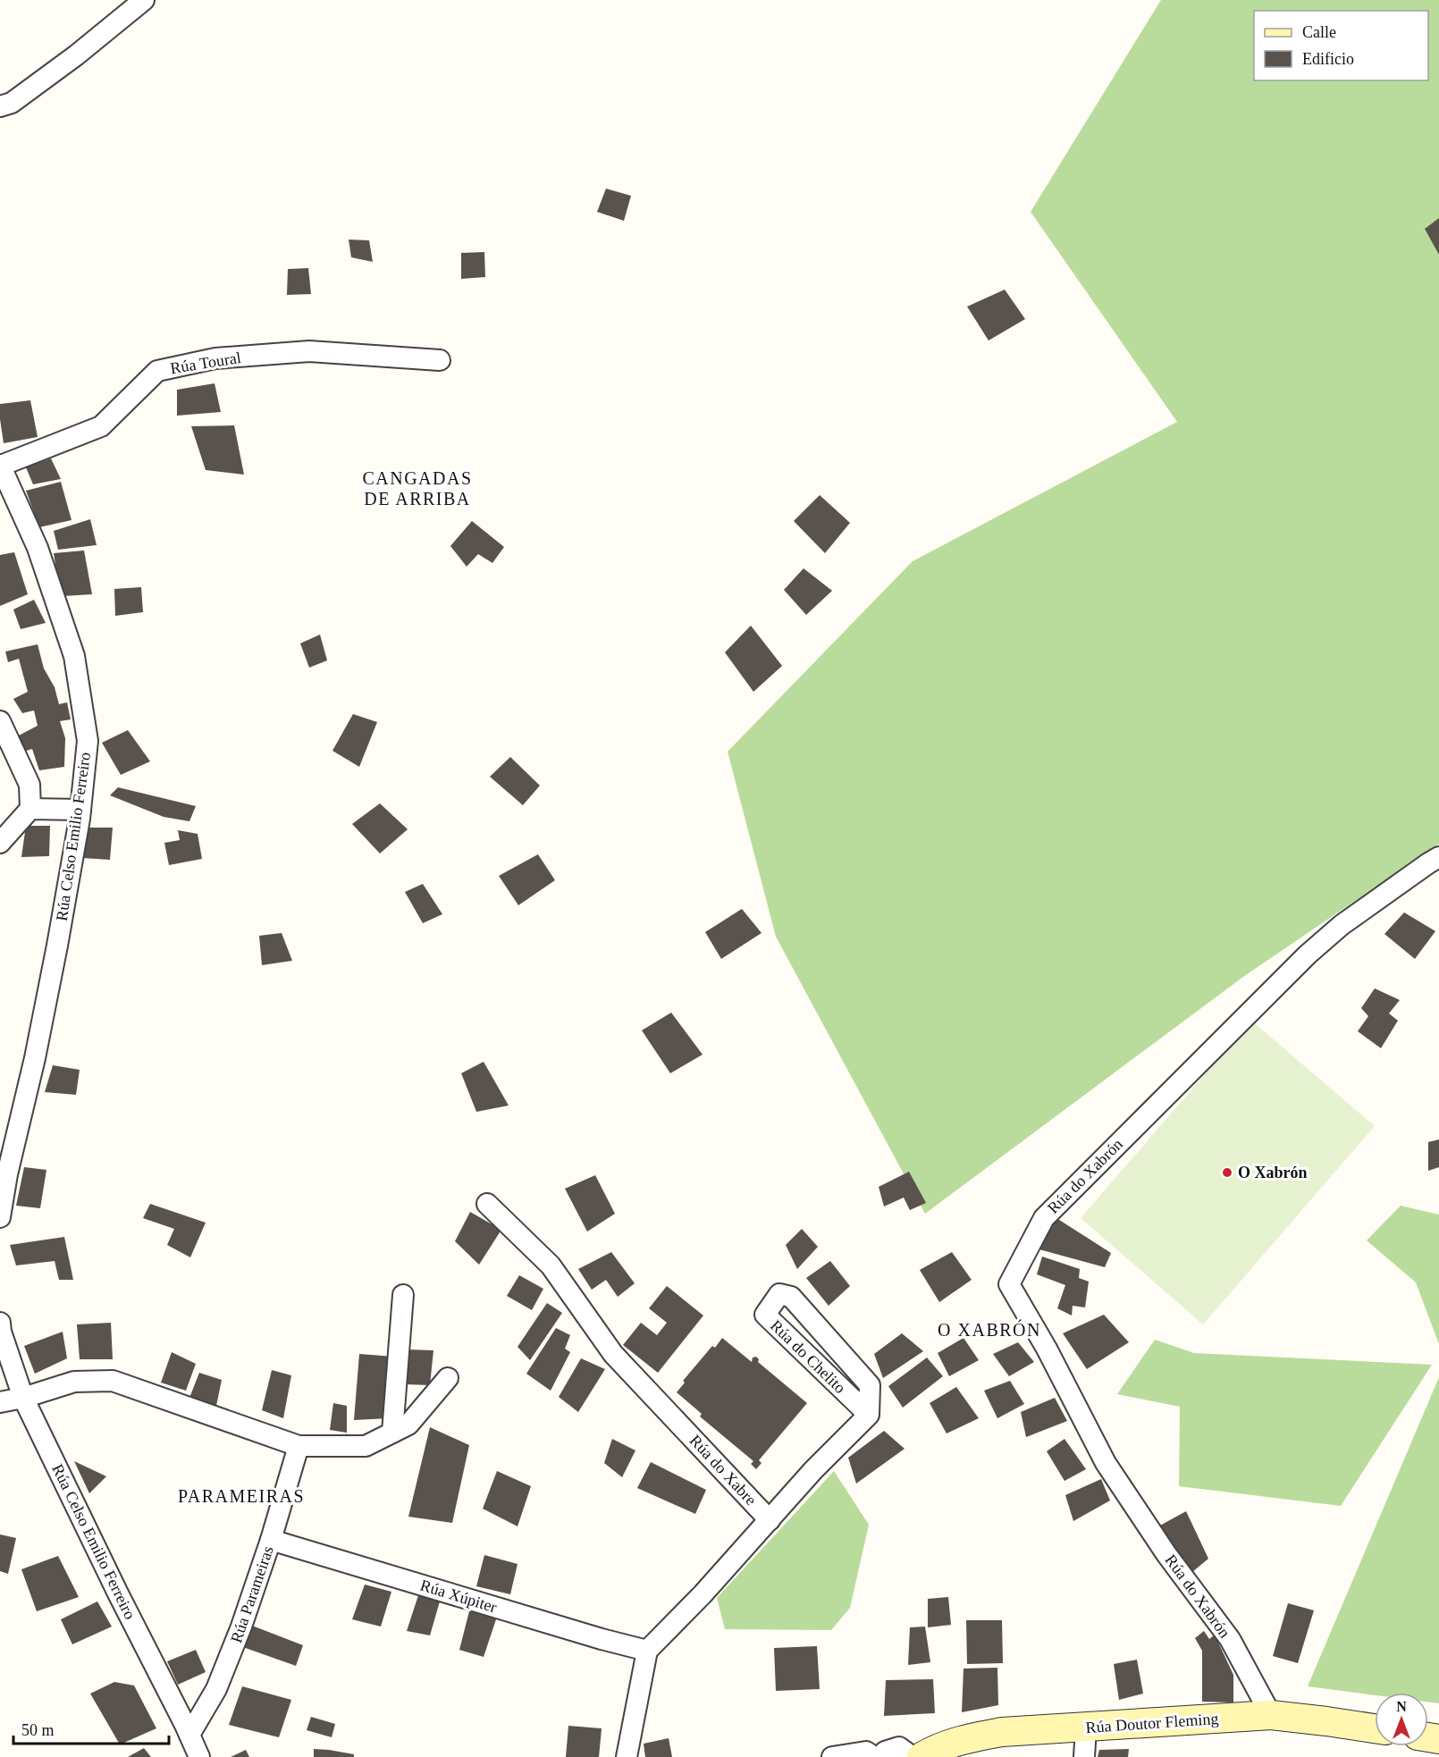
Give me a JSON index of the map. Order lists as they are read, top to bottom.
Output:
{
  "streets": {
    "main road": ["Rúa Doutor Fleming"],
    "street": [
      "Rúa Toural",
      "Rúa Celso Emilio Ferreiro",
      "Rúa do Xabrón",
      "Rúa do Chelito",
      "Rúa do Xabre",
      "Rúa Parameiras",
      "Rúa Xúpiter"
    ]
  },
  "crossings": [
    ["Rúa Toural", "Rúa Celso Emilio Ferreiro"],
    ["Rúa Celso Emilio Ferreiro", "Rúa Parameiras"],
    ["Rúa do Xabrón", "Rúa Doutor Fleming"],
    ["Rúa do Xabre", "Rúa Xúpiter"],
    ["Rúa Parameiras", "Rúa Xúpiter"]
  ],
  "districts": ["CANGADAS DE ARRIBA", "O XABRÓN", "PARAMEIRAS"],
  "places": ["O Xabrón"],
  "legend": ["Calle", "Edificio"],
  "scale_bar": "50 m",
  "north": "top"
}
